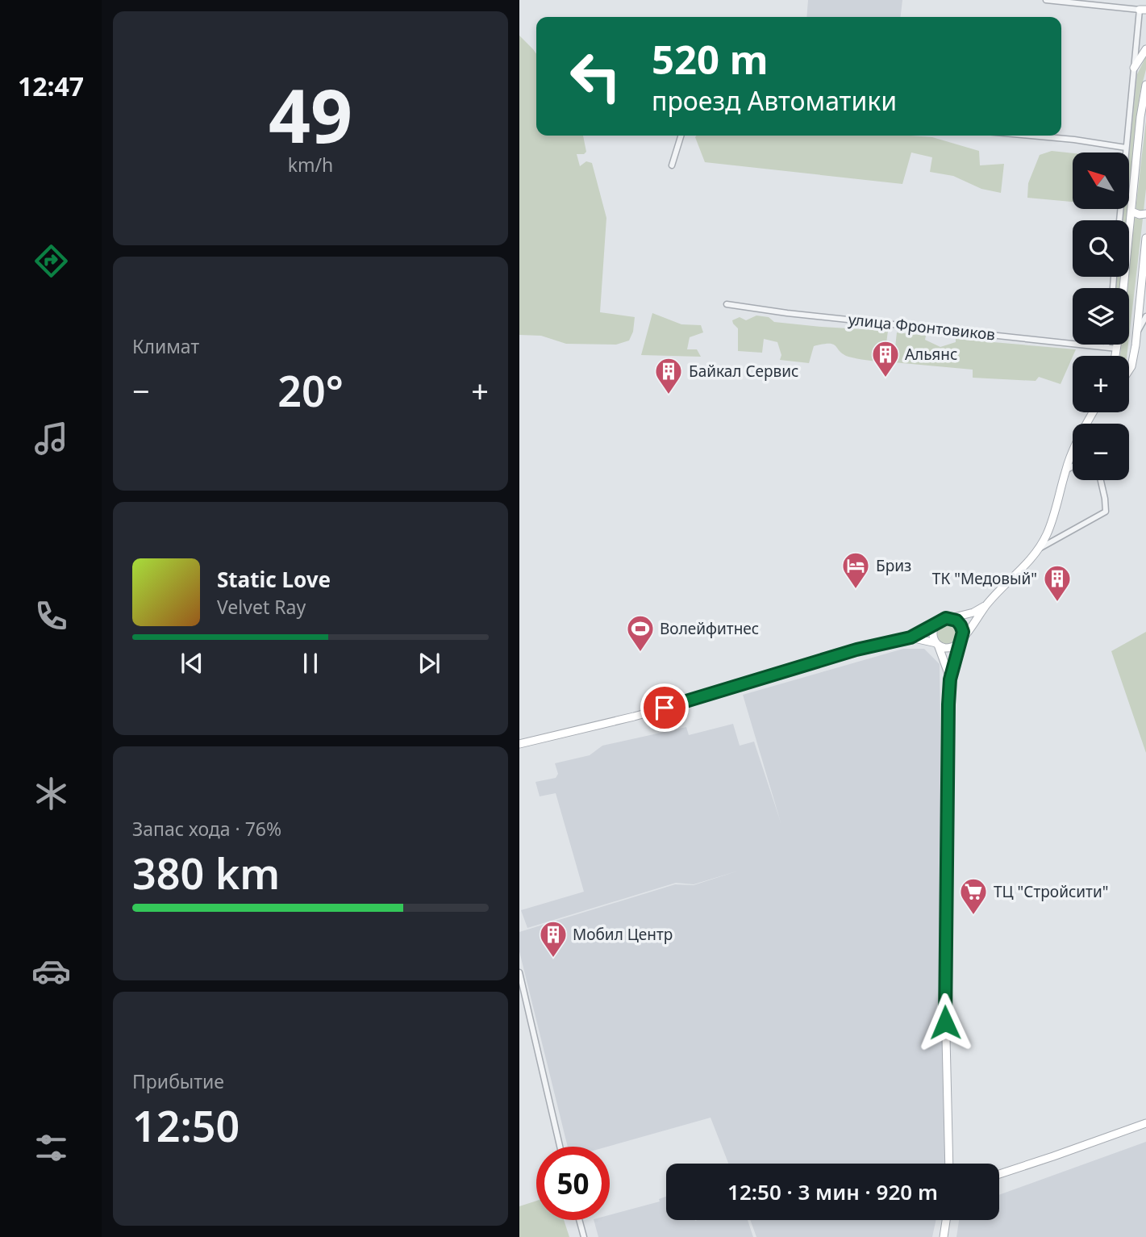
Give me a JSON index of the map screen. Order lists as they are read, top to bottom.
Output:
{
  "streets": {
    "street": ["улица Фронтовиков"]
  },
  "places": {
    "building": [
      "Альянс",
      "Байкал Сервис",
      "ТК \"Медовый\"",
      "Мобил Центр"
    ],
    "hotel": ["Бриз"],
    "sports": ["Волейфитнес"],
    "supermarket": ["ТЦ \"Стройсити\""]
  },
  "north": "top left",
  "page": {
    "tabs": "12:47",
    "tile": [
      ["49", "km/h"],
      "Климат",
      ["Запас хода · 76%", "380 km"],
      ["Прибытие", "12:50"]
    ],
    "turn": ["520 m", "проезд Автоматики"],
    "map_buttons": ["+", "−"],
    "heat": ["−", "20°", "+"],
    "song": ["Static Love", "Velvet Ray"],
    "limit": "50",
    "trip": "12:50 · 3 мин · 920 m"
  }
}
